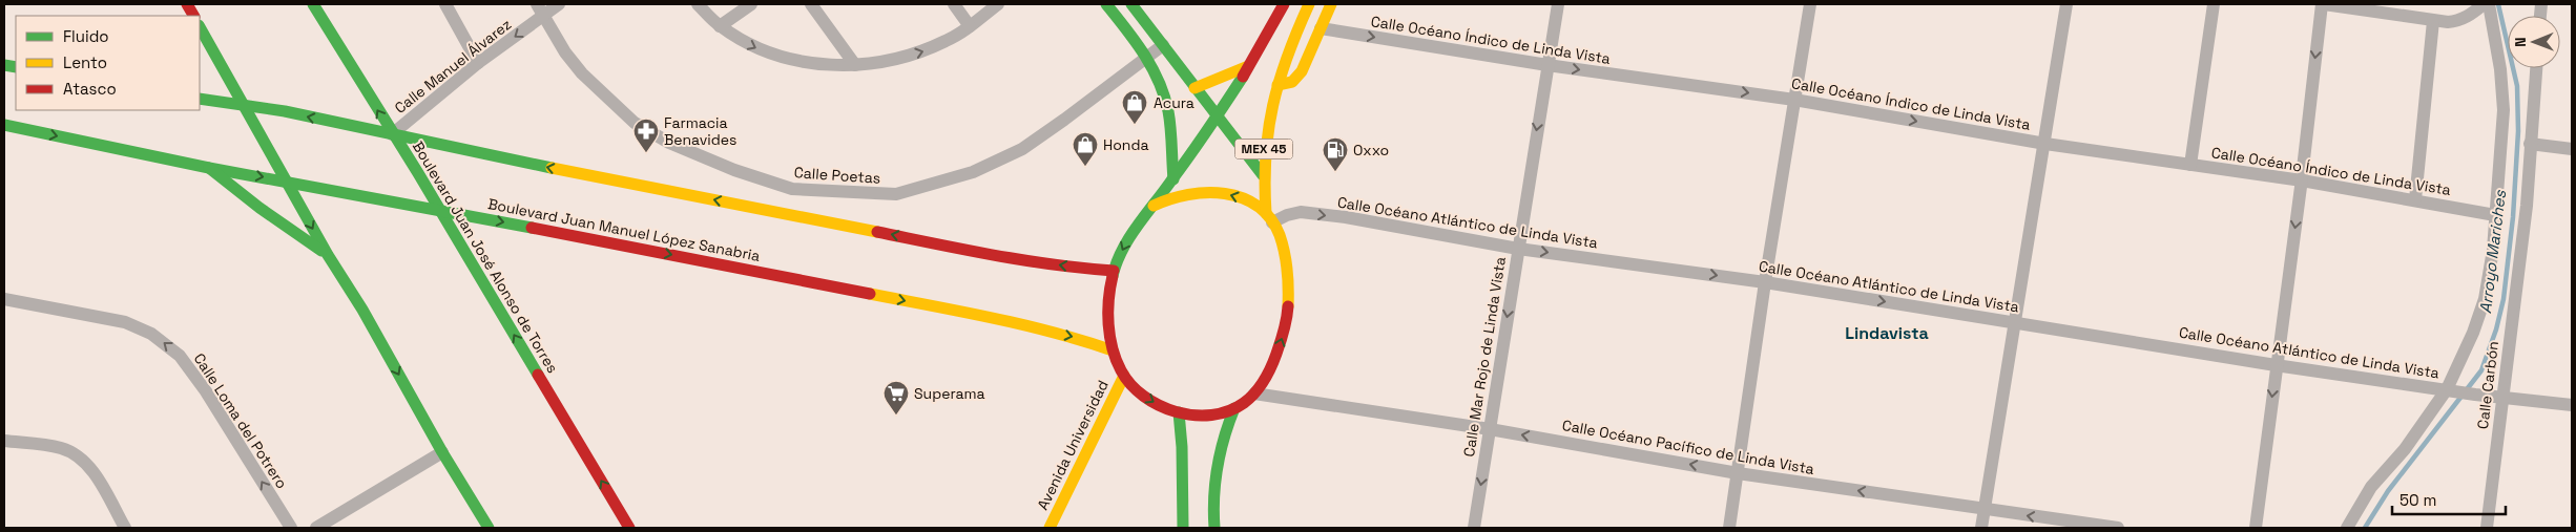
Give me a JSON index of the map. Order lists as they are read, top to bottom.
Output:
{
  "streets": {
    "main road": [
      "MEX 45",
      "Boulevard Juan Manuel López Sanabria",
      "Boulevard Juan José Alonso de Torres",
      "Avenida Universidad"
    ],
    "street": [
      "Calle Océano Índico de Linda Vista",
      "Calle Manuel Álvarez",
      "Calle Poetas",
      "Calle Océano Atlántico de Linda Vista",
      "Calle Mar Rojo de Linda Vista",
      "Calle Carbón",
      "Calle Loma del Potrero",
      "Calle Océano Pacífico de Linda Vista"
    ]
  },
  "crossings": [
    ["Calle Océano Índico de Linda Vista", "Calle Mar Rojo de Linda Vista"],
    ["Calle Manuel Álvarez", "Calle Poetas"],
    ["Calle Manuel Álvarez", "Boulevard Juan José Alonso de Torres"],
    ["MEX 45", "Calle Océano Atlántico de Linda Vista"],
    ["Calle Océano Atlántico de Linda Vista", "Calle Mar Rojo de Linda Vista"],
    ["Calle Océano Atlántico de Linda Vista", "Calle Carbón"],
    ["Boulevard Juan Manuel López Sanabria", "Boulevard Juan José Alonso de Torres"],
    ["Calle Mar Rojo de Linda Vista", "Calle Océano Pacífico de Linda Vista"]
  ],
  "one_way": [
    "Calle Océano Índico de Linda Vista",
    "Calle Manuel Álvarez",
    "Calle Océano Atlántico de Linda Vista",
    "Boulevard Juan José Alonso de Torres",
    "Calle Mar Rojo de Linda Vista",
    "Calle Loma del Potrero",
    "Calle Océano Pacífico de Linda Vista"
  ],
  "districts": ["Lindavista"],
  "water": ["Arroyo Mariches"],
  "places": {
    "shop": ["Acura", "Honda"],
    "pharmacy": ["Farmacia Benavides"],
    "fuel station": ["Oxxo"],
    "supermarket": ["Superama"]
  },
  "legend": ["Fluido", "Lento", "Atasco"],
  "scale_bar": "50 m",
  "north": "left"
}
